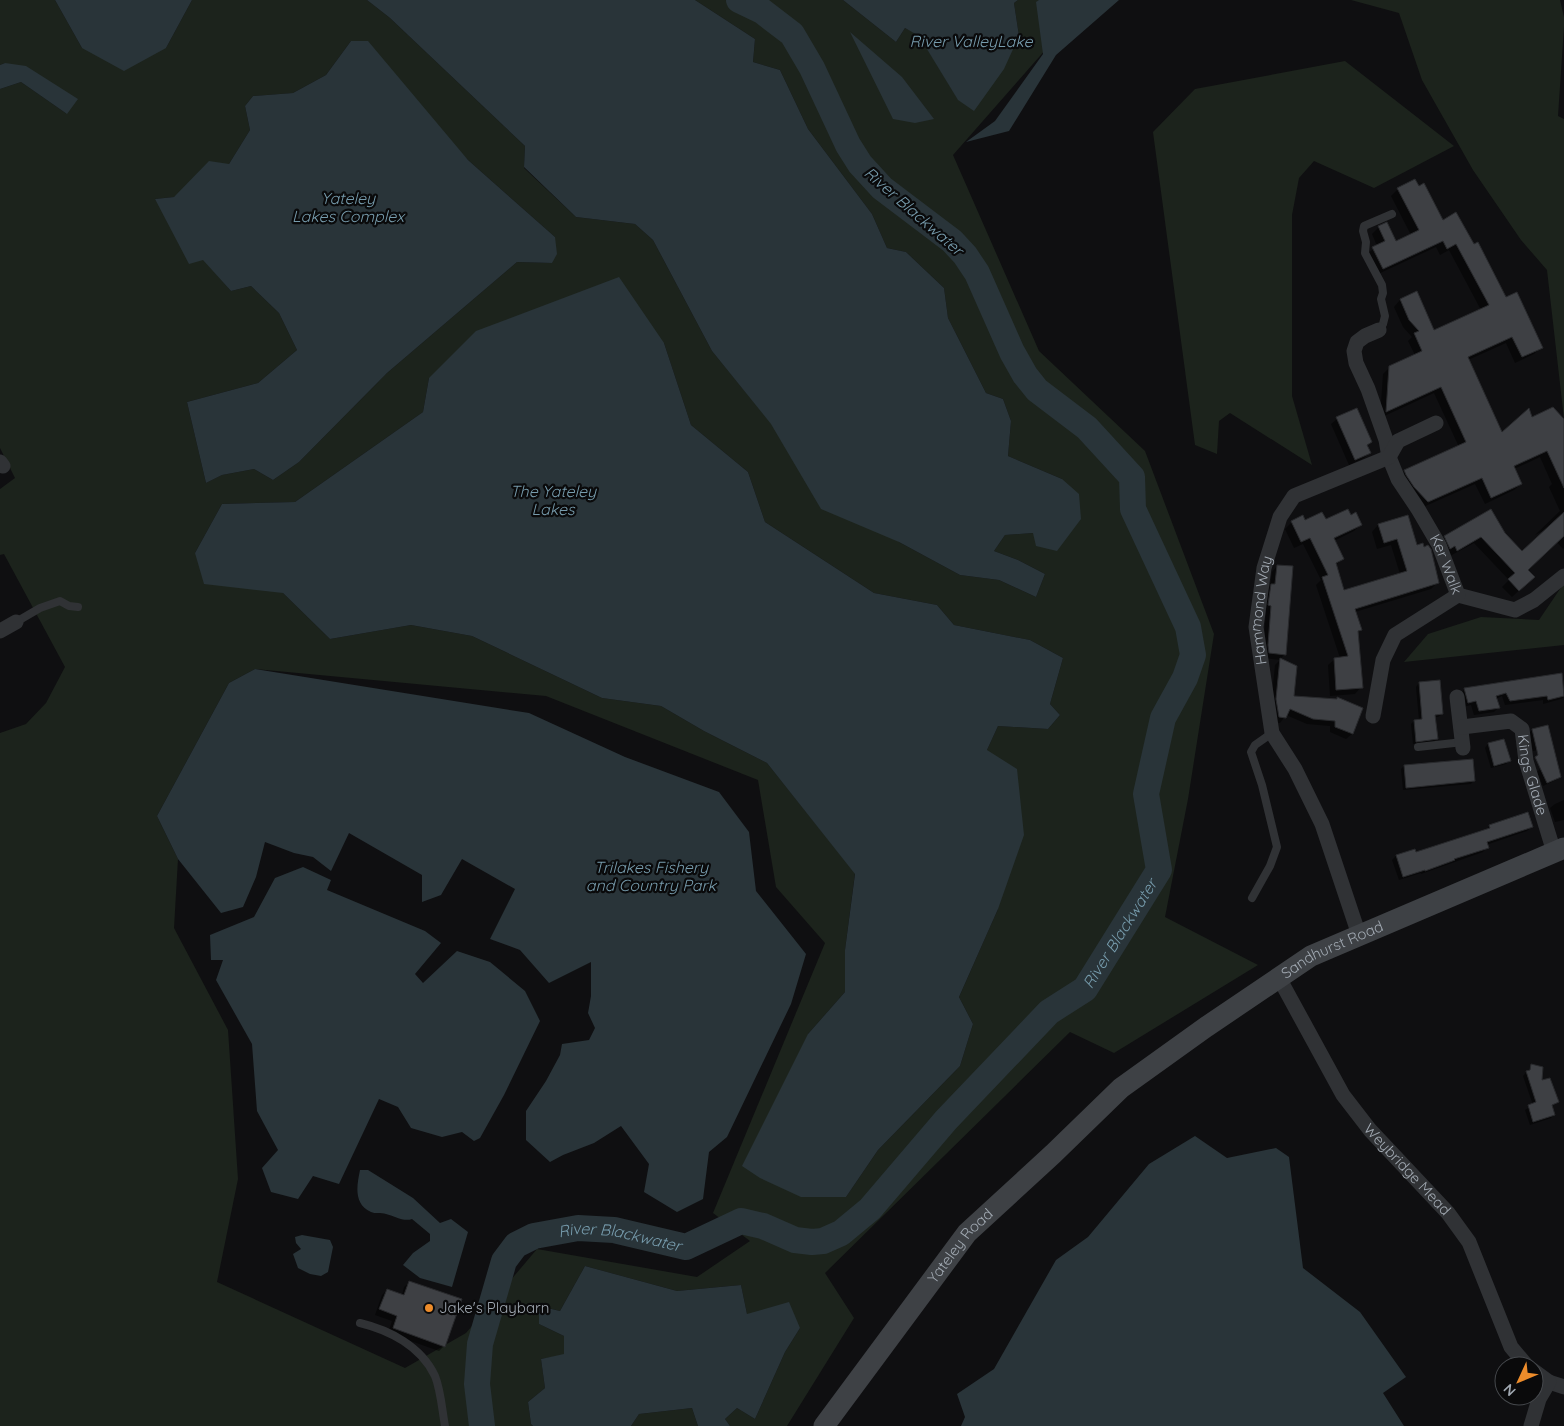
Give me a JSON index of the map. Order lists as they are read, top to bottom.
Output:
{
  "streets": {
    "street": [
      "Ker Walk",
      "Hammond Way",
      "Kings Glade",
      "Sandhurst Road",
      "Weybridge Mead",
      "Yateley Road"
    ]
  },
  "crossings": [
    ["Ker Walk", "Hammond Way"],
    ["Hammond Way", "Sandhurst Road"],
    ["Kings Glade", "Sandhurst Road"],
    ["Sandhurst Road", "Weybridge Mead"],
    ["Sandhurst Road", "Yateley Road"]
  ],
  "water": [
    "River ValleyLake",
    "Yateley Lakes Complex",
    "River Blackwater",
    "The Yateley Lakes",
    "Trilakes Fishery and Country Park"
  ],
  "places": ["Jake's Playbarn"],
  "north": "bottom left"
}
